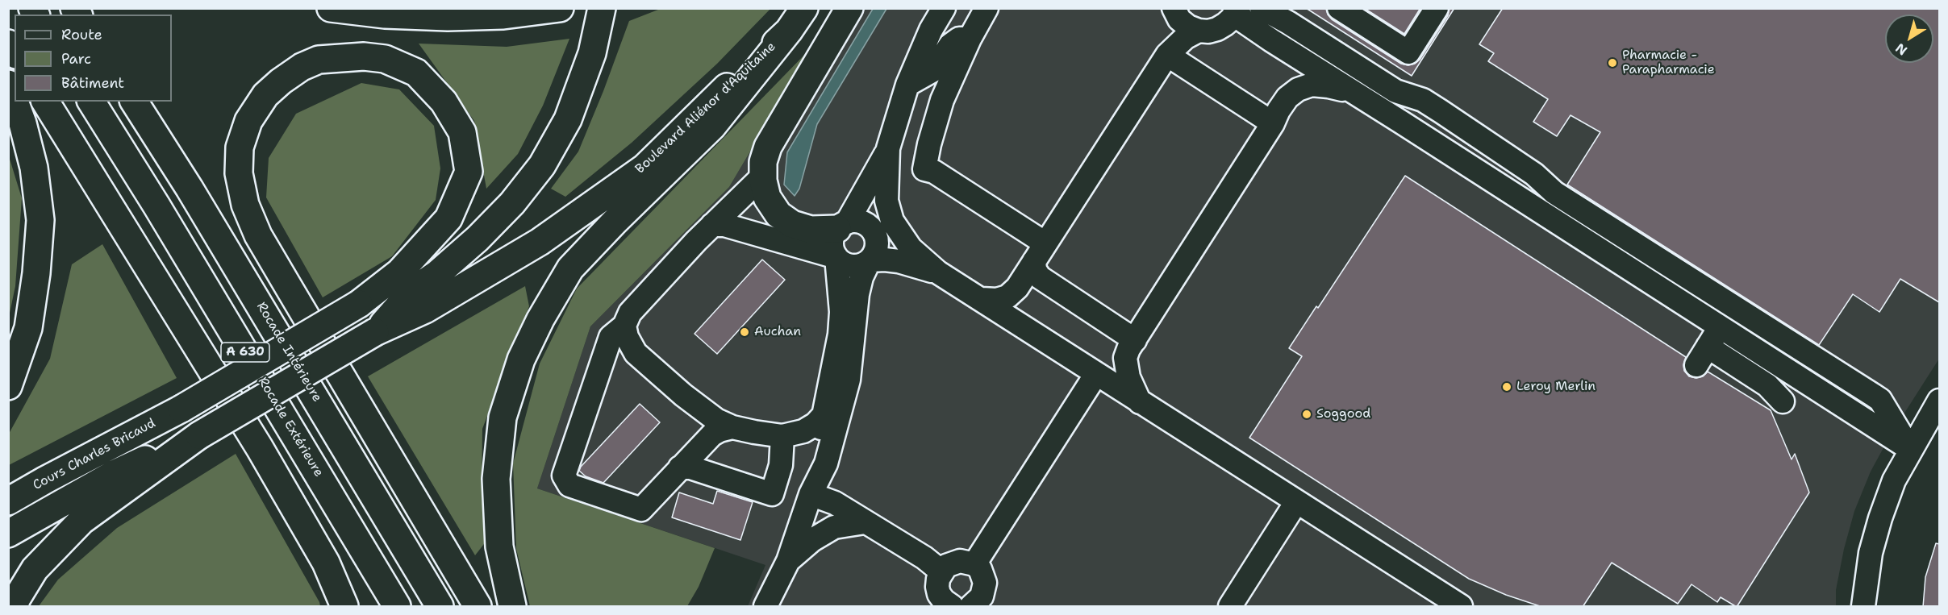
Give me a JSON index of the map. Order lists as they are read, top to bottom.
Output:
{
  "streets": {
    "highway": [
      "Boulevard Aliénor d'Aquitaine",
      "A 630",
      "Rocade Intérieure",
      "Rocade Extérieure",
      "Cours Charles Bricaud"
    ]
  },
  "places": [
    "Pharmacie - Parapharmacie",
    "Auchan",
    "Leroy Merlin",
    "Soggood"
  ],
  "legend": ["Route", "Parc", "Bâtiment"],
  "north": "bottom left"
}
